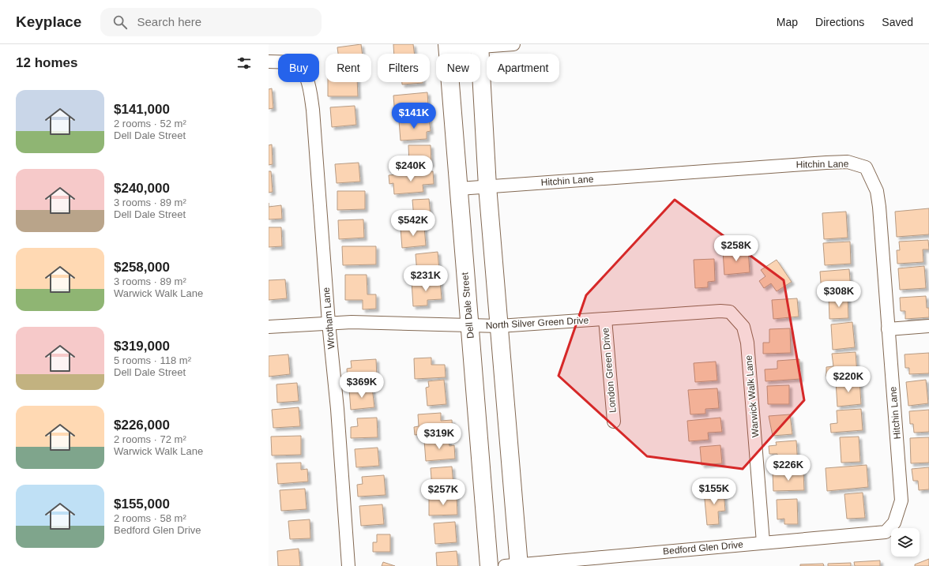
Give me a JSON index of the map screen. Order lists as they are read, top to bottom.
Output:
{
  "streets": {
    "main road": ["Dell Dale Street"],
    "street": [
      "Hitchin Lane",
      "Wrotham Lane",
      "North Silver Green Drive",
      "London Green Drive",
      "Warwick Walk Lane",
      "Bedford Glen Drive"
    ]
  },
  "crossings": [
    ["Hitchin Lane", "Dell Dale Street"],
    ["Hitchin Lane", "Bedford Glen Drive"],
    ["Dell Dale Street", "North Silver Green Drive"],
    ["Wrotham Lane", "North Silver Green Drive"],
    ["North Silver Green Drive", "London Green Drive"],
    ["North Silver Green Drive", "Warwick Walk Lane"],
    ["Warwick Walk Lane", "Bedford Glen Drive"]
  ],
  "page": {
    "header": "Keyplace",
    "search": "Search here",
    "nav": ["Map", "Directions", "Saved"],
    "heading": "12 homes",
    "chip": [
      "Buy",
      "Rent",
      "Filters",
      "New",
      "Apartment"
    ],
    "list": [
      {
        "name": "$141,000",
        "note": "2 rooms · 52 m² · Dell Dale Street"
      },
      {
        "name": "$240,000",
        "note": "3 rooms · 89 m² · Dell Dale Street"
      },
      {
        "name": "$258,000",
        "note": "3 rooms · 89 m² · Warwick Walk Lane"
      },
      {
        "name": "$319,000",
        "note": "5 rooms · 118 m² · Dell Dale Street"
      },
      {
        "name": "$226,000",
        "note": "2 rooms · 72 m² · Warwick Walk Lane"
      },
      {
        "name": "$155,000",
        "note": "2 rooms · 58 m² · Bedford Glen Drive"
      }
    ],
    "price": [
      "$141K",
      "$240K",
      "$542K",
      "$258K",
      "$231K",
      "$308K",
      "$220K",
      "$369K",
      "$319K",
      "$226K",
      "$155K",
      "$257K"
    ]
  }
}
